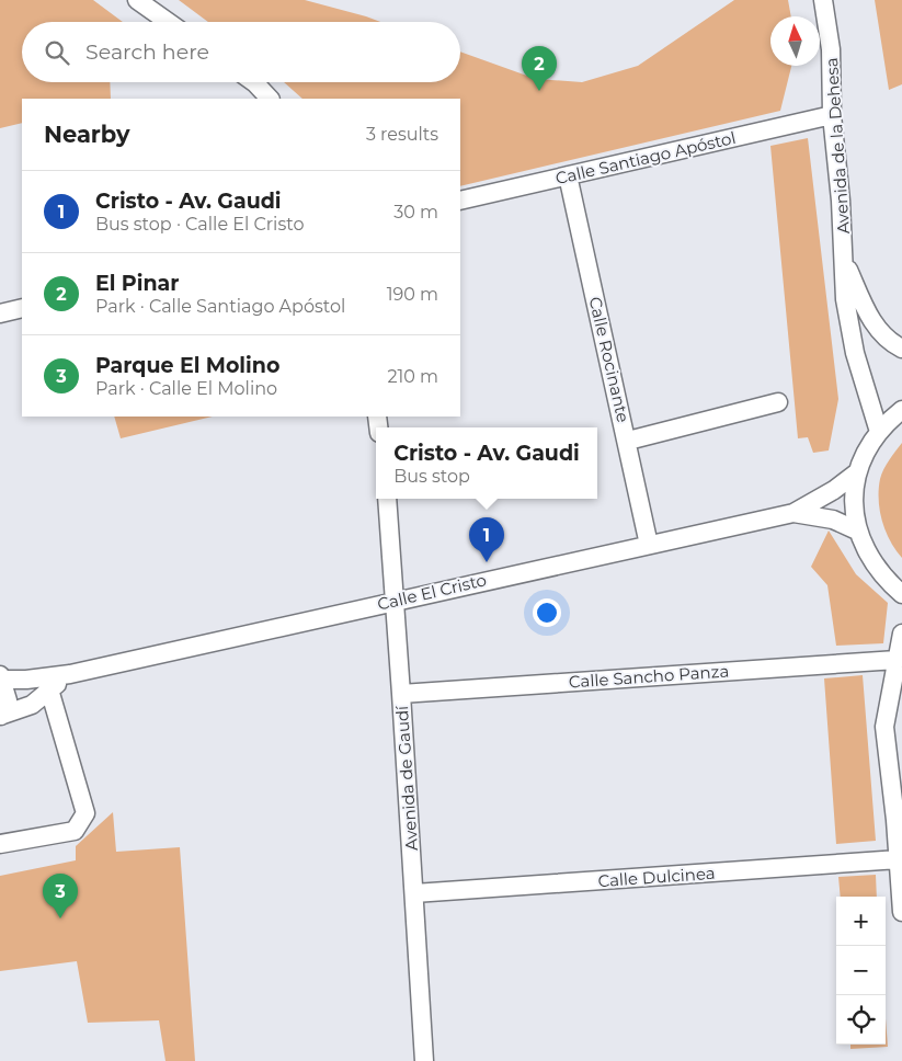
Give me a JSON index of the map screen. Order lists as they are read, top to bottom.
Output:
{
  "streets": {
    "street": [
      "Avenida de la Dehesa",
      "Calle Santiago Apóstol",
      "Calle Rocinante",
      "Calle El Cristo",
      "Calle Sancho Panza",
      "Avenida de Gaudí",
      "Calle Dulcinea"
    ]
  },
  "crossings": [
    ["Avenida de la Dehesa", "Calle Santiago Apóstol"],
    ["Calle Santiago Apóstol", "Calle Rocinante"],
    ["Calle Rocinante", "Calle El Cristo"],
    ["Calle El Cristo", "Avenida de Gaudí"],
    ["Calle Sancho Panza", "Avenida de Gaudí"],
    ["Avenida de Gaudí", "Calle Dulcinea"]
  ],
  "north": "top",
  "page": {
    "search": "Search here",
    "pins": ["2", "1", "3"],
    "heading": ["Nearby", "3 results"],
    "list": [
      {
        "mark": "1",
        "name": "Cristo - Av. Gaudi",
        "note": "Bus stop · Calle El Cristo",
        "value": "30 m"
      },
      {
        "mark": "2",
        "name": "El Pinar",
        "note": "Park · Calle Santiago Apóstol",
        "value": "190 m"
      },
      {
        "mark": "3",
        "name": "Parque El Molino",
        "note": "Park · Calle El Molino",
        "value": "210 m"
      }
    ],
    "popup": ["Cristo - Av. Gaudi", "Bus stop"],
    "map_buttons": ["+", "−"]
  }
}
